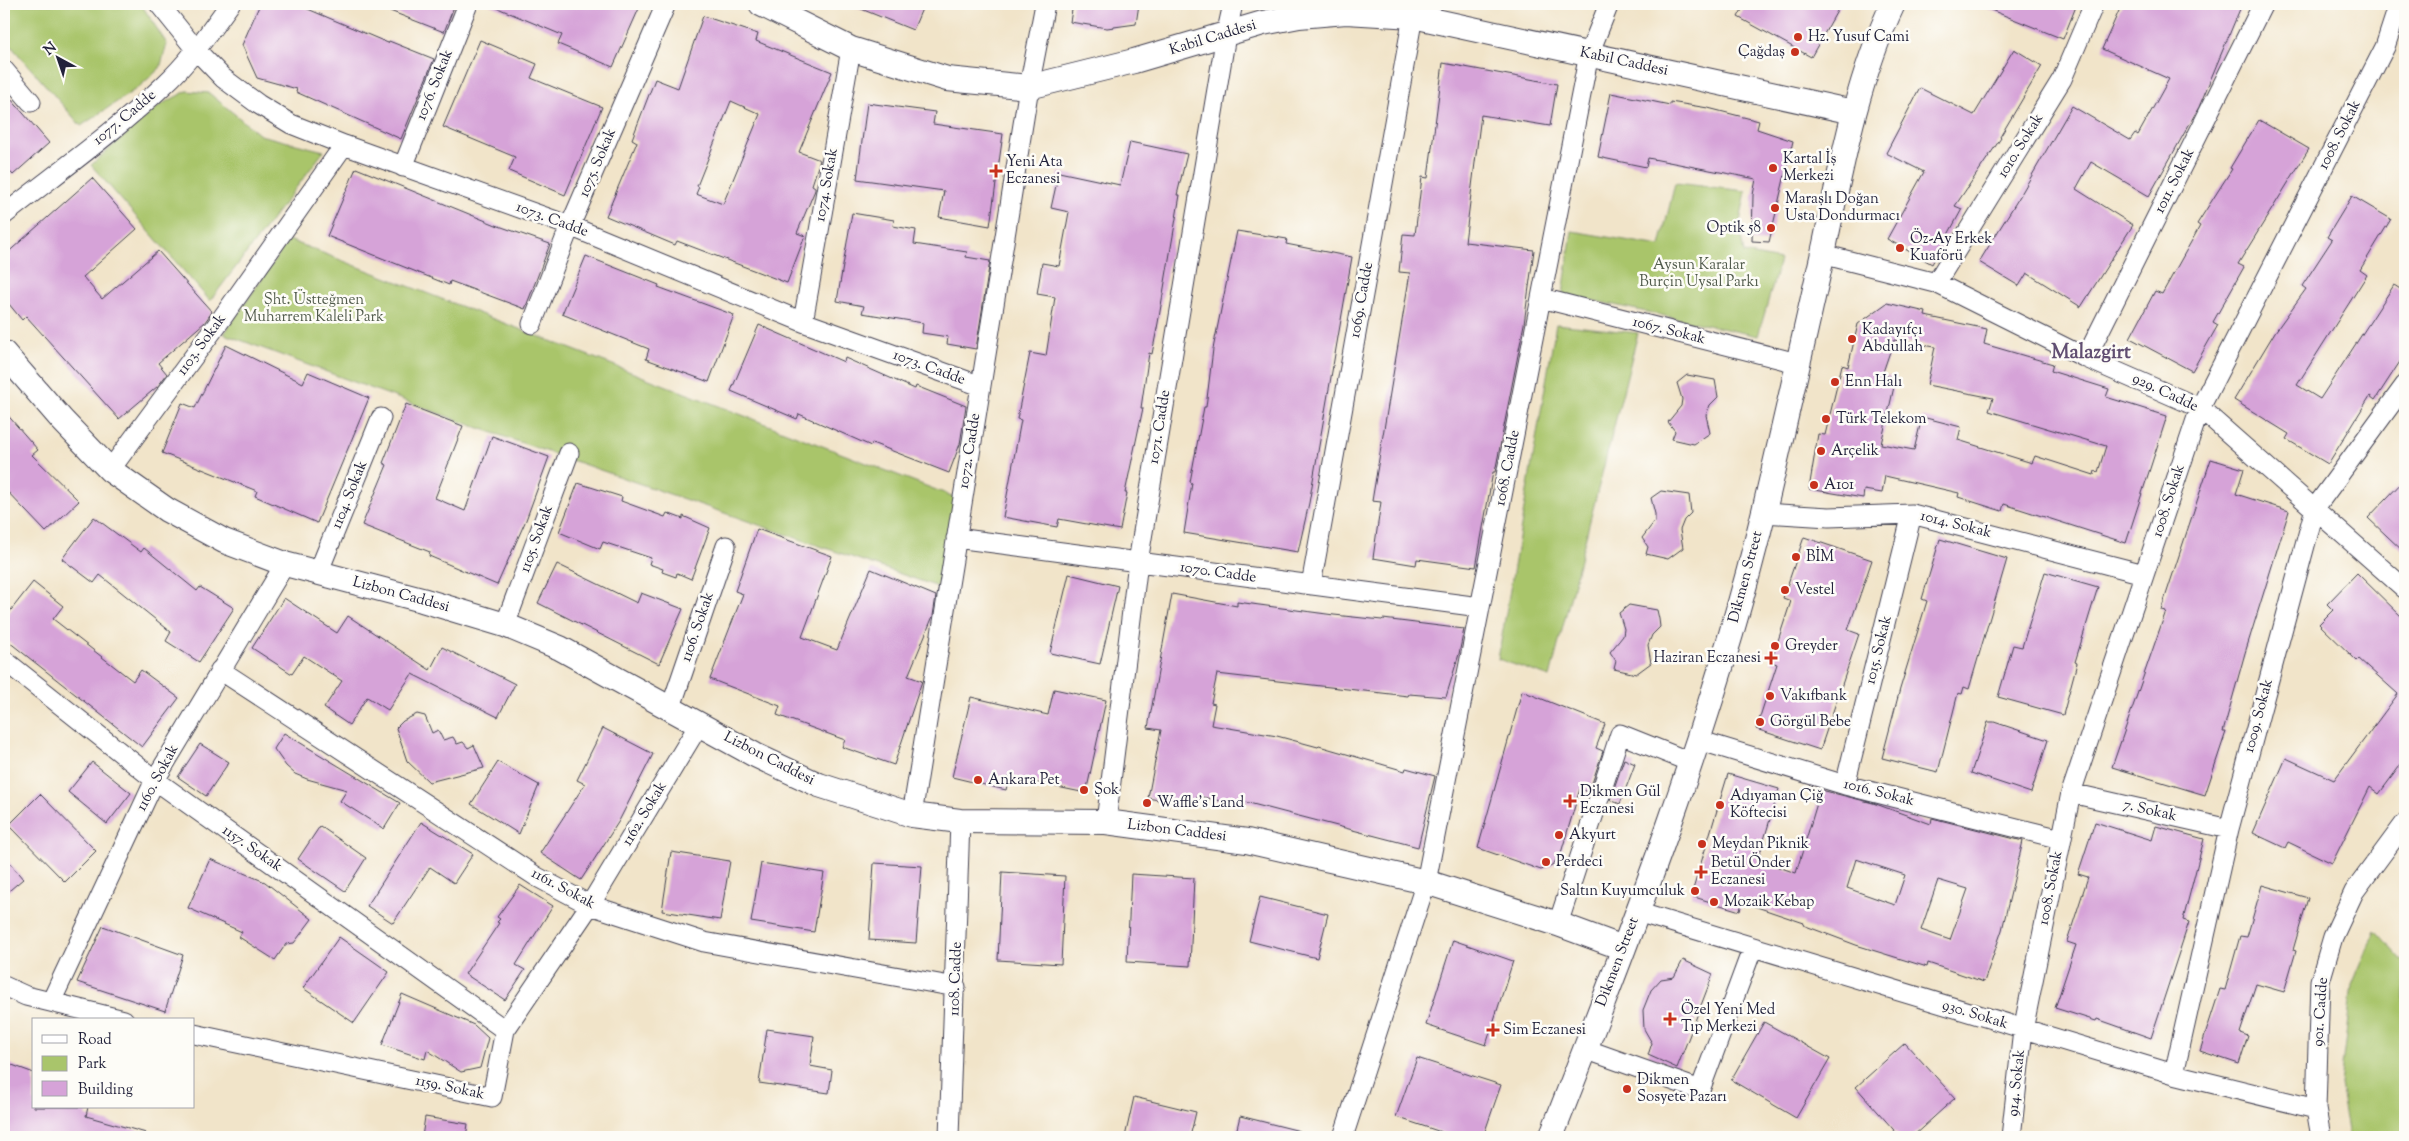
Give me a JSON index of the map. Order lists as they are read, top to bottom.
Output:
{
  "streets": {
    "main road": ["Kabil Caddesi", "Dikmen Street", "Lizbon Caddesi"],
    "street": [
      "1076. Sokak",
      "1077. Cadde",
      "1008. Sokak",
      "1010. Sokak",
      "1075. Sokak",
      "1011. Sokak",
      "1074. Sokak",
      "1073. Cadde",
      "1069. Cadde",
      "1067. Sokak",
      "1103. Sokak",
      "929. Cadde",
      "1071. Cadde",
      "1072. Cadde",
      "1068. Cadde",
      "1104. Sokak",
      "1014. Sokak",
      "1105. Sokak",
      "1070. Cadde",
      "1106. Sokak",
      "1015. Sokak",
      "1009. Sokak",
      "1160. Sokak",
      "1016. Sokak",
      "7. Sokak",
      "1162. Sokak",
      "1157. Sokak",
      "1161. Sokak",
      "1108. Cadde",
      "901. Cadde",
      "930. Sokak",
      "914. Sokak",
      "1159. Sokak"
    ]
  },
  "crossings": [
    ["Kabil Caddesi", "1074. Sokak"],
    ["Kabil Caddesi", "1069. Cadde"],
    ["Kabil Caddesi", "1071. Cadde"],
    ["Kabil Caddesi", "1072. Cadde"],
    ["Kabil Caddesi", "1068. Cadde"],
    ["Kabil Caddesi", "Dikmen Street"],
    ["1076. Sokak", "1073. Cadde"],
    ["1077. Cadde", "1073. Cadde"],
    ["1008. Sokak", "929. Cadde"],
    ["1008. Sokak", "1014. Sokak"],
    ["1008. Sokak", "1016. Sokak"],
    ["1008. Sokak", "7. Sokak"],
    ["1008. Sokak", "930. Sokak"],
    ["1008. Sokak", "914. Sokak"],
    ["1010. Sokak", "929. Cadde"],
    ["1075. Sokak", "1073. Cadde"],
    ["1011. Sokak", "929. Cadde"],
    ["1074. Sokak", "1073. Cadde"],
    ["1073. Cadde", "1103. Sokak"],
    ["1073. Cadde", "1072. Cadde"],
    ["1069. Cadde", "1070. Cadde"],
    ["1067. Sokak", "1068. Cadde"],
    ["1067. Sokak", "Dikmen Street"],
    ["1103. Sokak", "Lizbon Caddesi"],
    ["929. Cadde", "Dikmen Street"],
    ["929. Cadde", "1009. Sokak"],
    ["1071. Cadde", "1070. Cadde"],
    ["1071. Cadde", "Lizbon Caddesi"],
    ["1072. Cadde", "1070. Cadde"],
    ["1072. Cadde", "Lizbon Caddesi"],
    ["1068. Cadde", "1070. Cadde"],
    ["1068. Cadde", "Lizbon Caddesi"],
    ["1104. Sokak", "Lizbon Caddesi"],
    ["1014. Sokak", "Dikmen Street"],
    ["1014. Sokak", "1015. Sokak"],
    ["1105. Sokak", "Lizbon Caddesi"],
    ["Dikmen Street", "Lizbon Caddesi"],
    ["Dikmen Street", "1016. Sokak"],
    ["Dikmen Street", "930. Sokak"],
    ["Lizbon Caddesi", "1106. Sokak"],
    ["Lizbon Caddesi", "1160. Sokak"],
    ["Lizbon Caddesi", "1016. Sokak"],
    ["Lizbon Caddesi", "1162. Sokak"],
    ["Lizbon Caddesi", "1108. Cadde"],
    ["1015. Sokak", "1016. Sokak"],
    ["1009. Sokak", "7. Sokak"],
    ["1009. Sokak", "930. Sokak"],
    ["1160. Sokak", "1157. Sokak"],
    ["1160. Sokak", "1161. Sokak"],
    ["1162. Sokak", "1161. Sokak"],
    ["1162. Sokak", "1159. Sokak"],
    ["1157. Sokak", "1159. Sokak"],
    ["1161. Sokak", "1108. Cadde"],
    ["1161. Sokak", "1159. Sokak"],
    ["901. Cadde", "930. Sokak"],
    ["930. Sokak", "914. Sokak"]
  ],
  "districts": ["Malazgirt"],
  "parks": ["Aysun Karalar Burçin Uysal Parkı", "Şht. Üstteğmen Muharrem Kaleli Park"],
  "places": {
    "other": [
      "Hz. Yusuf Cami",
      "Çağdaş",
      "Kartal İş Merkezi",
      "Maraşlı Doğan Usta Dondurmacı",
      "Optik 58",
      "Öz-Ay Erkek Kuaförü",
      "Kadayıfçı Abdullah",
      "Enn Halı",
      "Türk Telekom",
      "Arçelik",
      "A101",
      "BİM",
      "Vestel",
      "Greyder",
      "Vakıfbank",
      "Görgül Bebe",
      "Ankara Pet",
      "Şok",
      "Waffle's Land",
      "Adıyaman Çiğ Köftecisi",
      "Akyurt",
      "Meydan Piknik",
      "Perdeci",
      "Saltın Kuyumculuk",
      "Mozaik Kebap",
      "Dikmen Sosyete Pazarı"
    ],
    "health": [
      "Yeni Ata Eczanesi",
      "Haziran Eczanesi",
      "Dikmen Gül Eczanesi",
      "Betül Önder Eczanesi",
      "Özel Yeni Med Tıp Merkezi",
      "Sim Eczanesi"
    ]
  },
  "legend": ["Road", "Park", "Building"],
  "north": "top left"
}
